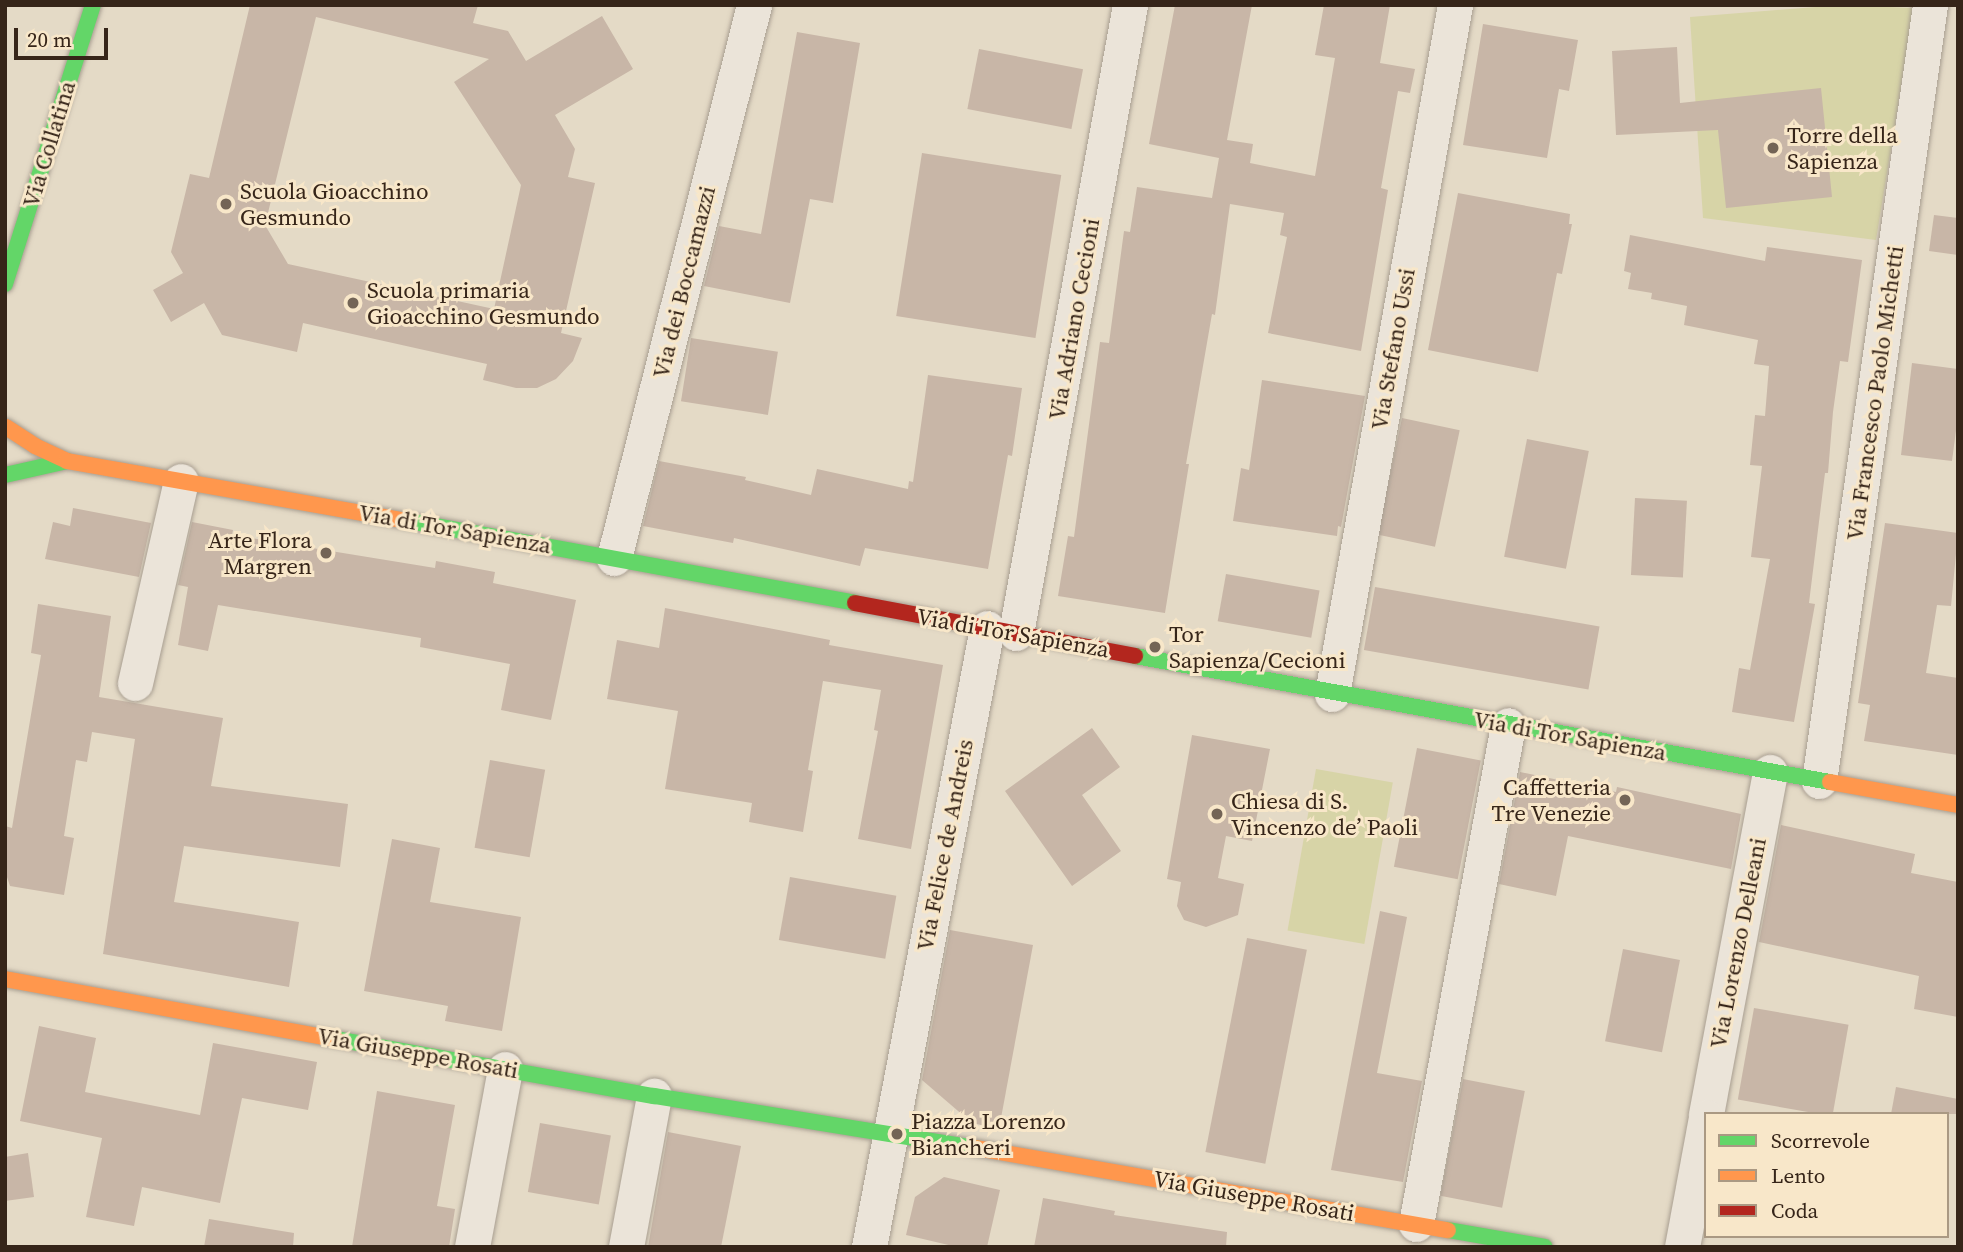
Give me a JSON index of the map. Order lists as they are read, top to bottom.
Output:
{
  "streets": {
    "street": [
      "Via Collatina",
      "Via dei Boccamazzi",
      "Via Adriano Cecioni",
      "Via Stefano Ussi",
      "Via Francesco Paolo Michetti",
      "Via di Tor Sapienza",
      "Via Felice de Andreis",
      "Via Lorenzo Delleani",
      "Via Giuseppe Rosati"
    ]
  },
  "crossings": [
    ["Via dei Boccamazzi", "Via di Tor Sapienza"],
    ["Via Adriano Cecioni", "Via di Tor Sapienza"],
    ["Via Adriano Cecioni", "Via Felice de Andreis"],
    ["Via Stefano Ussi", "Via di Tor Sapienza"],
    ["Via Francesco Paolo Michetti", "Via di Tor Sapienza"],
    ["Via di Tor Sapienza", "Via Felice de Andreis"],
    ["Via di Tor Sapienza", "Via Lorenzo Delleani"],
    ["Via Felice de Andreis", "Via Giuseppe Rosati"]
  ],
  "places": [
    "Torre della Sapienza",
    "Scuola Gioacchino Gesmundo",
    "Scuola primaria Gioacchino Gesmundo",
    "Arte Flora Margren",
    "Tor Sapienza/Cecioni",
    "Caffetteria Tre Venezie",
    "Chiesa di S. Vincenzo de’ Paoli",
    "Piazza Lorenzo Biancheri"
  ],
  "legend": ["Scorrevole", "Lento", "Coda"],
  "scale_bar": "20 m"
}
